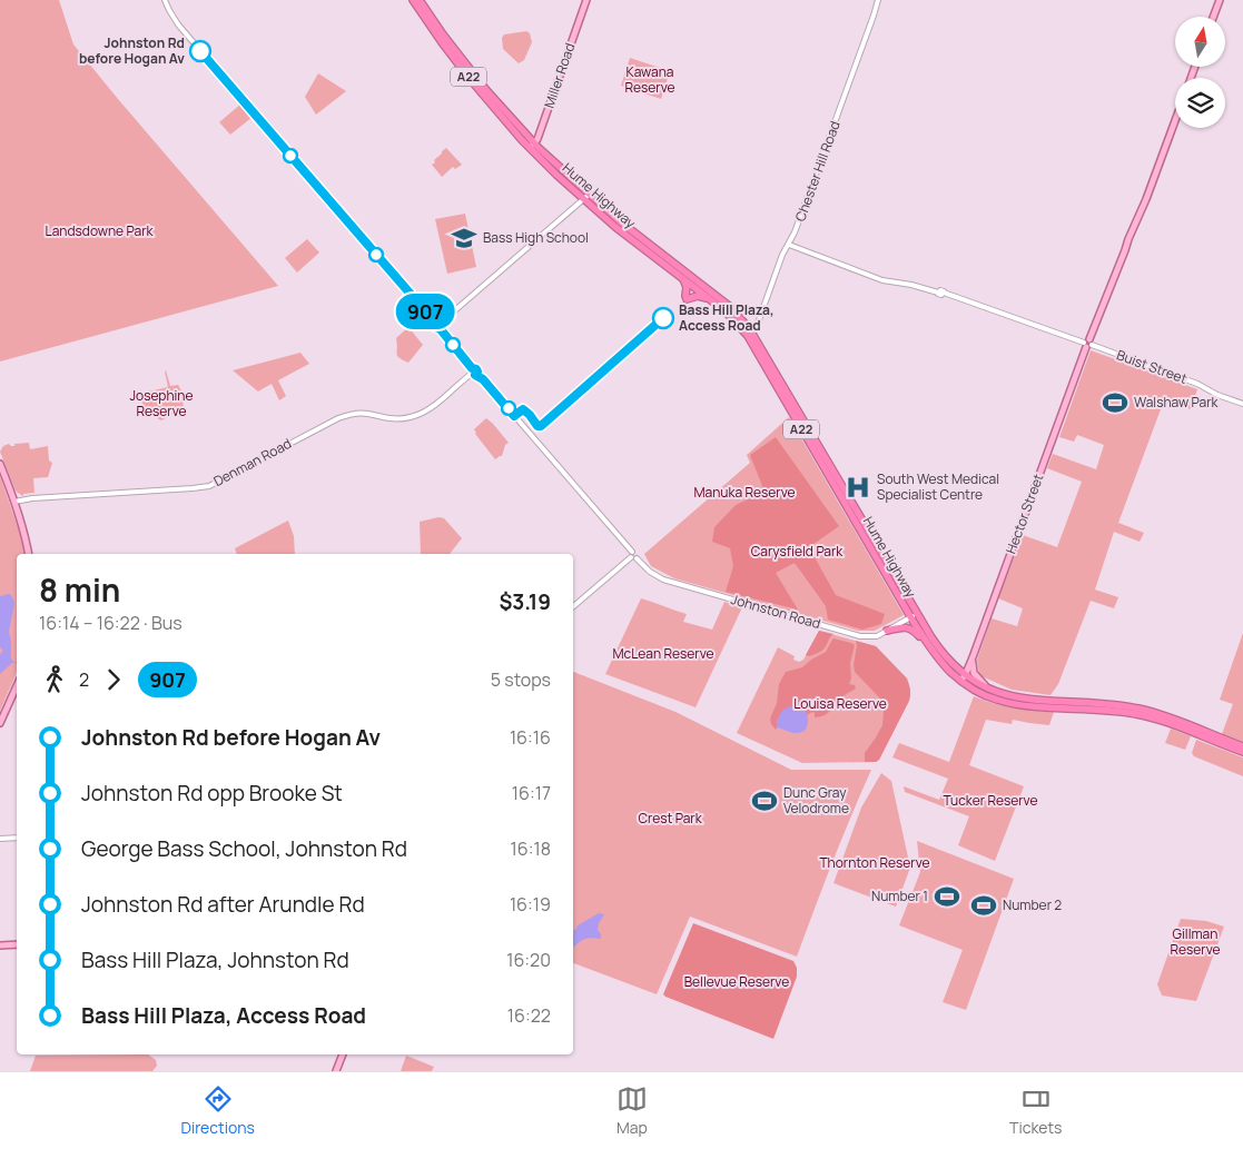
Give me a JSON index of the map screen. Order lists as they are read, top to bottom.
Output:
{
  "streets": {
    "highway": ["A22", "Hume Highway"],
    "main road": ["Miller Road", "Hector Street"],
    "street": [
      "Chester Hill Road",
      "Buist Street",
      "Denman Road",
      "Johnston Road"
    ]
  },
  "crossings": [
    ["Miller Road", "Hume Highway"],
    ["Chester Hill Road", "Hume Highway"],
    ["Chester Hill Road", "Buist Street"],
    ["Hume Highway", "Hector Street"],
    ["Hume Highway", "Johnston Road"],
    ["Buist Street", "Hector Street"],
    ["Denman Road", "Johnston Road"]
  ],
  "parks": [
    "Kawana Reserve",
    "Landsdowne Park",
    "Josephine Reserve",
    "Manuka Reserve",
    "Carysfield Park",
    "McLean Reserve",
    "Louisa Reserve",
    "Tucker Reserve",
    "Crest Park",
    "Thornton Reserve",
    "Gillman Reserve",
    "Bellevue Reserve"
  ],
  "places": {
    "other": ["Johnston Rd before Hogan Av", "Bass Hill Plaza, Access Road"],
    "school or university": ["Bass High School"],
    "sports": [
      "Walshaw Park",
      "Dunc Gray Velodrome",
      "Number 1",
      "Number 2"
    ],
    "hospital": ["South West Medical Specialist Centre"]
  },
  "lines": ["bus line 907"],
  "north": "top",
  "page": {
    "on_map": "907",
    "heading": ["8 min", "16:14 – 16:22 · Bus", "$3.19"],
    "legs": ["2", "907", "5 stops"],
    "list": [
      {
        "name": "Johnston Rd before Hogan Av",
        "value": "16:16"
      },
      {
        "name": "Johnston Rd opp Brooke St",
        "value": "16:17"
      },
      {
        "name": "George Bass School, Johnston Rd",
        "value": "16:18"
      },
      {
        "name": "Johnston Rd after Arundle Rd",
        "value": "16:19"
      },
      {
        "name": "Bass Hill Plaza, Johnston Rd",
        "value": "16:20"
      },
      {
        "name": "Bass Hill Plaza, Access Road",
        "value": "16:22"
      }
    ],
    "tabs": ["Directions", "Map", "Tickets"]
  }
}
